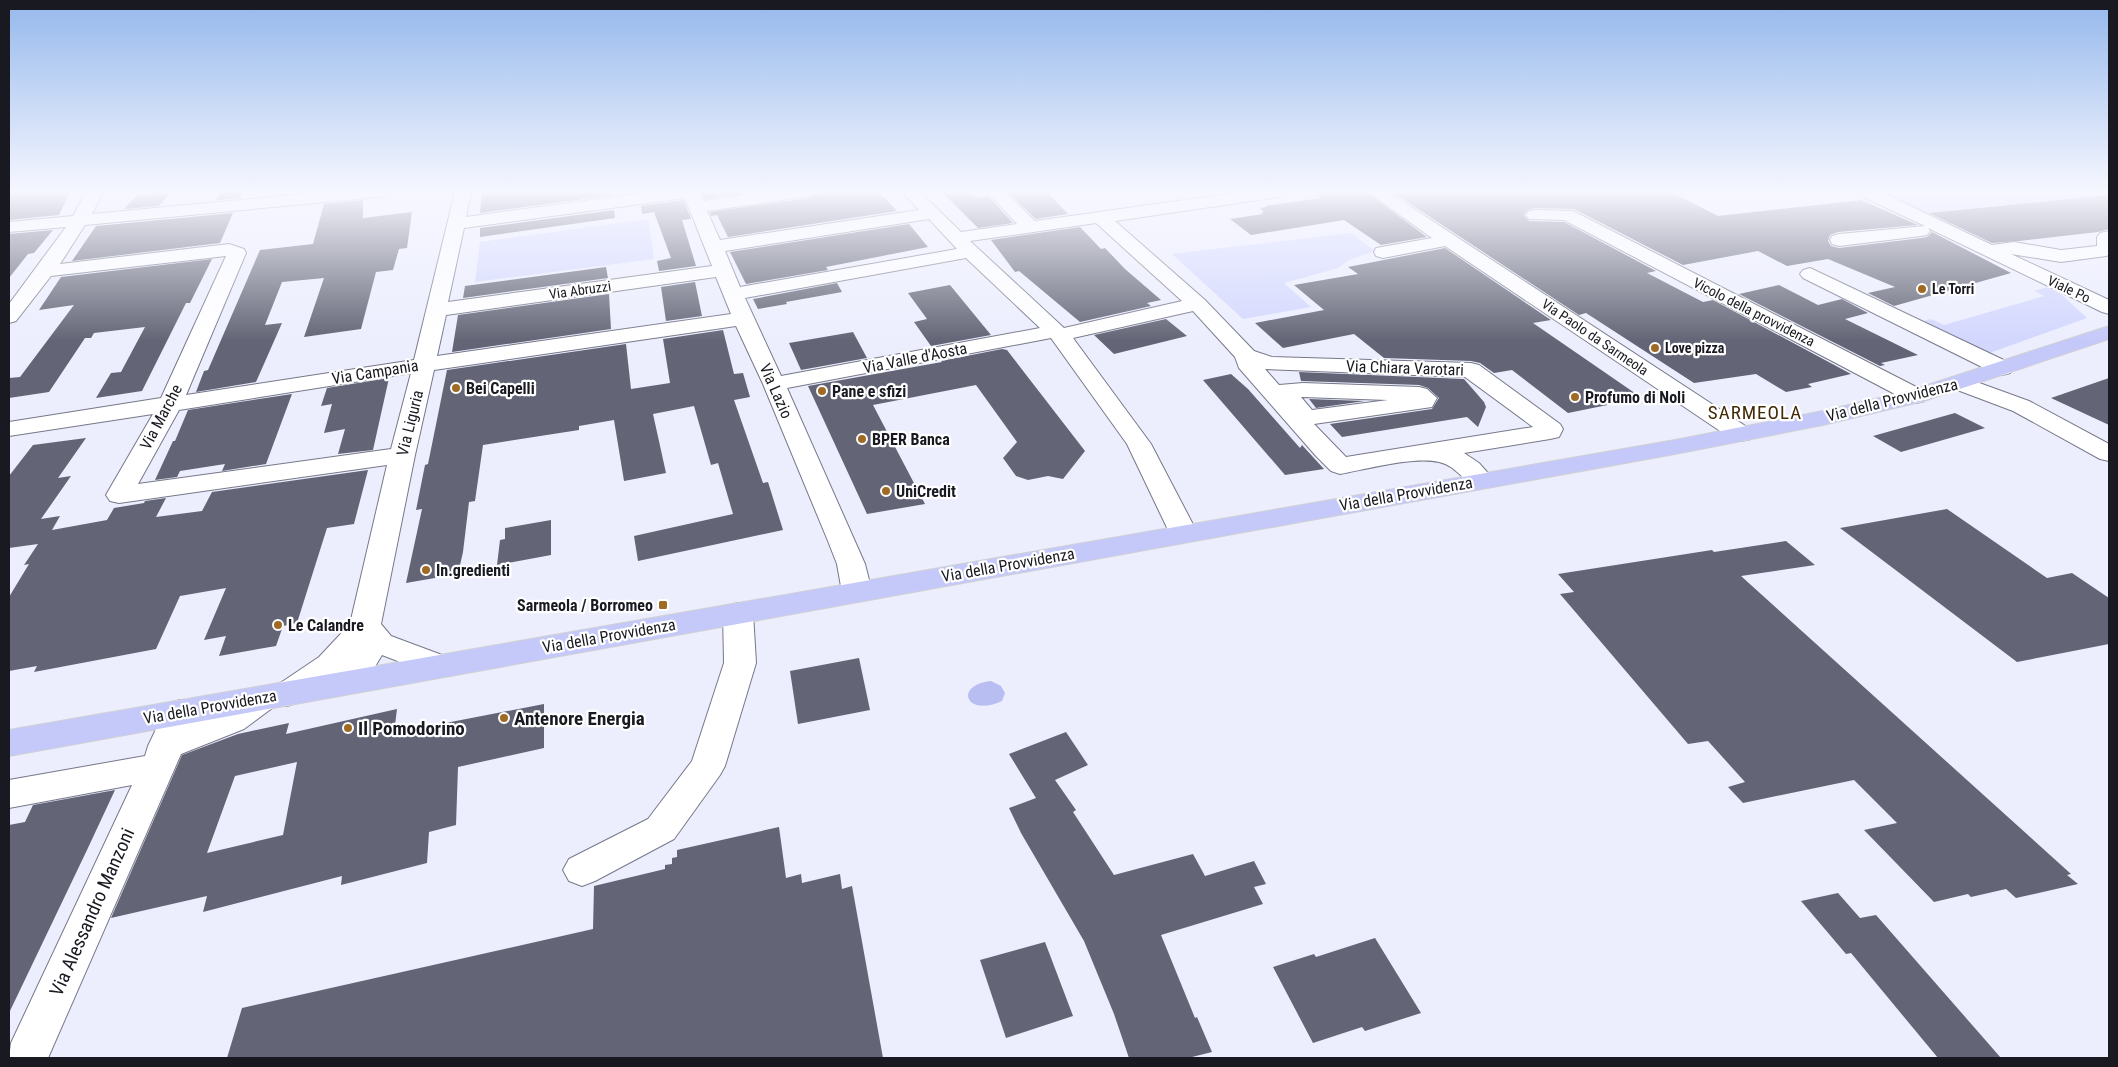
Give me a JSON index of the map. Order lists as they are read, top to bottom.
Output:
{
  "streets": {
    "main road": ["Via della Provvidenza"],
    "street": [
      "Viale Po",
      "Via Abruzzi",
      "Vicolo della provvidenza",
      "Via Paolo da Sarmeola",
      "Via Valle d'Aosta",
      "Via Chiara Varotari",
      "Via Campania",
      "Via Lazio",
      "Via Marche",
      "Via Liguria",
      "Via Alessandro Manzoni"
    ]
  },
  "crossings": [
    ["Via Abruzzi", "Via Lazio"],
    ["Via Abruzzi", "Via Liguria"],
    ["Vicolo della provvidenza", "Via della Provvidenza"],
    ["Via Paolo da Sarmeola", "Via della Provvidenza"],
    ["Via Valle d'Aosta", "Via Chiara Varotari"],
    ["Via Valle d'Aosta", "Via Lazio"],
    ["Via Campania", "Via Lazio"],
    ["Via Campania", "Via Marche"],
    ["Via Campania", "Via Liguria"],
    ["Via Lazio", "Via della Provvidenza"],
    ["Via della Provvidenza", "Via Liguria"],
    ["Via della Provvidenza", "Via Alessandro Manzoni"],
    ["Via Marche", "Via Liguria"]
  ],
  "districts": ["SARMEOLA"],
  "places": {
    "other": [
      "Le Torri",
      "Love pizza",
      "Bei Capelli",
      "Pane e sfizi",
      "Profumo di Noli",
      "BPER Banca",
      "UniCredit",
      "In.gredienti",
      "Le Calandre",
      "Antenore Energia",
      "Il Pomodorino"
    ],
    "transit": ["Sarmeola / Borromeo"]
  }
}
